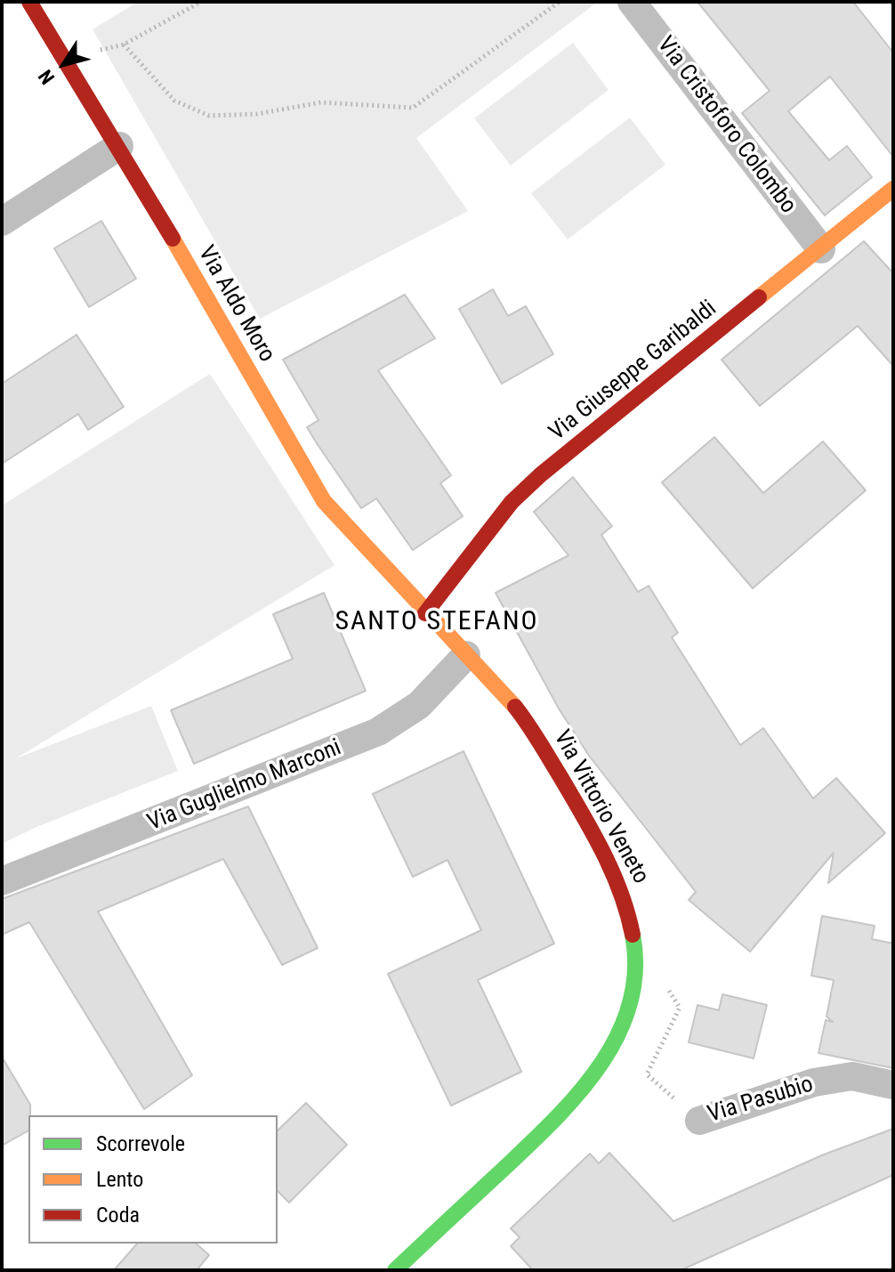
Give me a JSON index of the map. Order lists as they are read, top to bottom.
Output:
{
  "streets": {
    "street": [
      "Via Cristoforo Colombo",
      "Via Aldo Moro",
      "Via Giuseppe Garibaldi",
      "Via Guglielmo Marconi",
      "Via Vittorio Veneto",
      "Via Pasubio"
    ]
  },
  "crossings": [
    ["Via Cristoforo Colombo", "Via Giuseppe Garibaldi"],
    ["Via Aldo Moro", "Via Giuseppe Garibaldi"],
    ["Via Aldo Moro", "Via Vittorio Veneto"],
    ["Via Giuseppe Garibaldi", "Via Vittorio Veneto"],
    ["Via Guglielmo Marconi", "Via Vittorio Veneto"],
    ["Via Vittorio Veneto", "Via Pasubio"]
  ],
  "districts": ["SANTO STEFANO"],
  "legend": ["Scorrevole", "Lento", "Coda"],
  "north": "bottom left"
}
